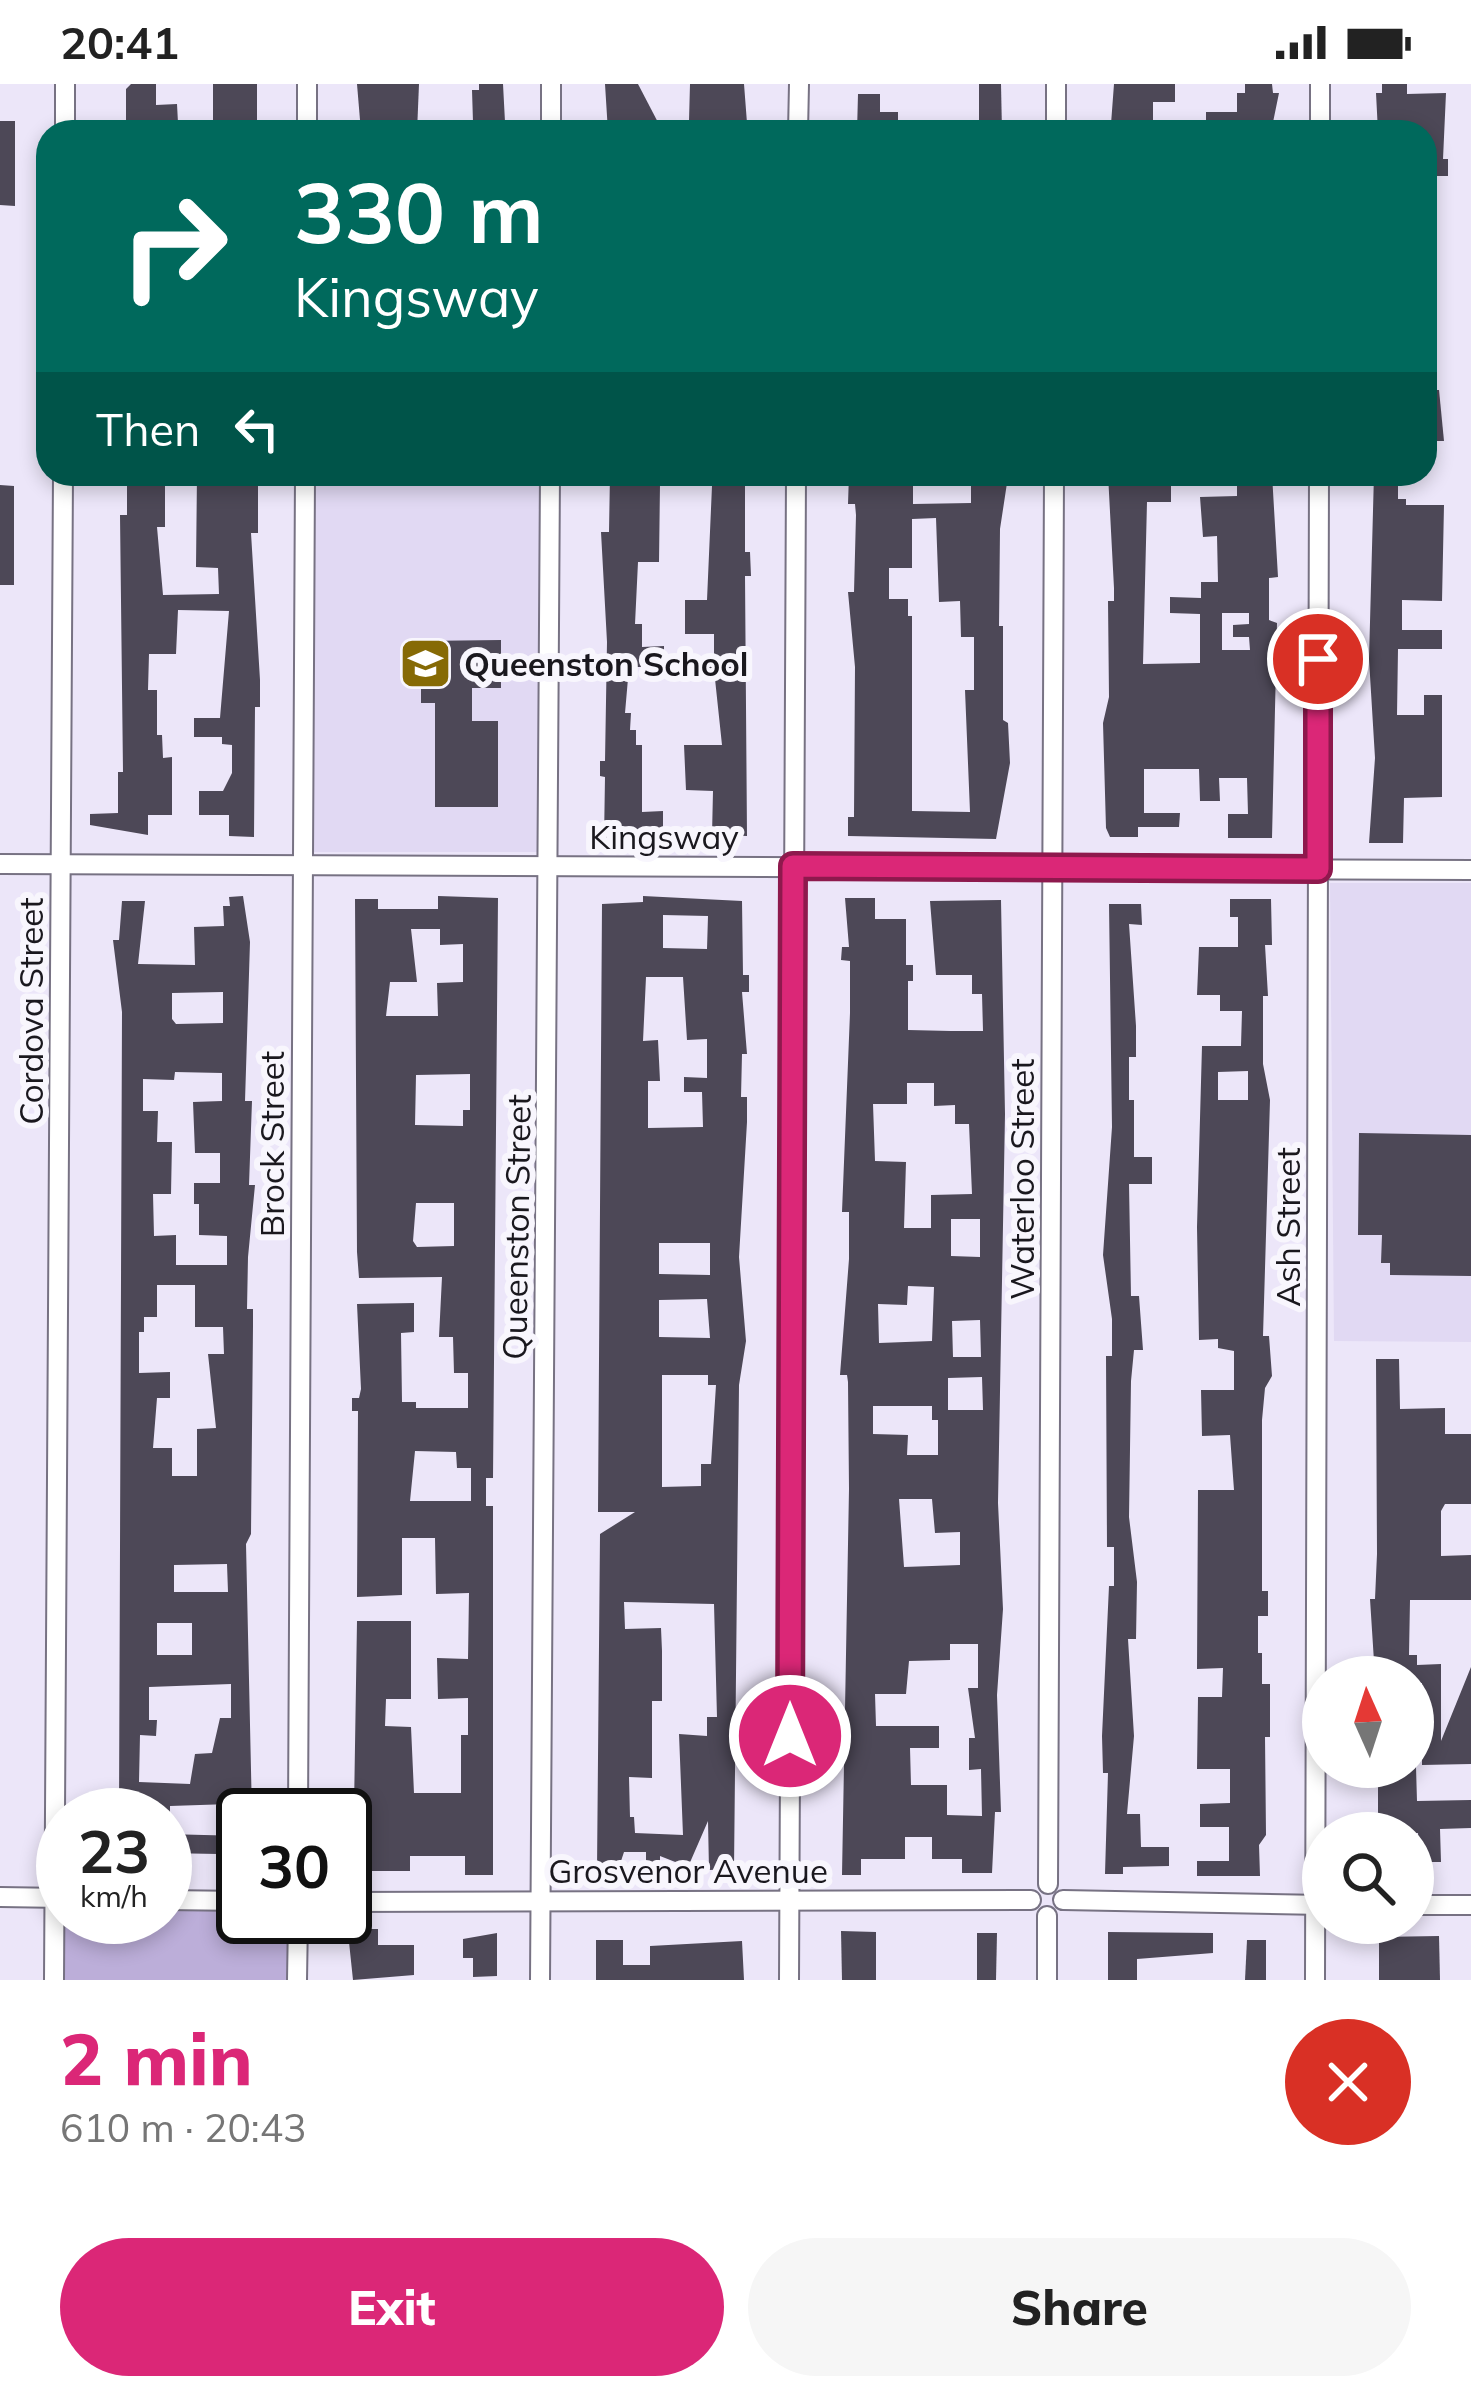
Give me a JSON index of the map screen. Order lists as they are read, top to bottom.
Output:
{
  "streets": {
    "street": [
      "Kingsway",
      "Cordova Street",
      "Brock Street",
      "Waterloo Street",
      "Queenston Street",
      "Ash Street",
      "Grosvenor Avenue"
    ]
  },
  "crossings": [
    ["Kingsway", "Cordova Street"],
    ["Kingsway", "Brock Street"],
    ["Kingsway", "Waterloo Street"],
    ["Kingsway", "Queenston Street"],
    ["Kingsway", "Ash Street"],
    ["Waterloo Street", "Grosvenor Avenue"],
    ["Queenston Street", "Grosvenor Avenue"]
  ],
  "places": {
    "school or university": ["Queenston School"]
  },
  "north": "top",
  "page": {
    "status": "20:41",
    "turn": ["330 m", "Kingsway"],
    "then": "Then",
    "speed": "23 km/h",
    "limit": "30",
    "heading": ["2 min", "610 m · 20:43"],
    "buttons": ["Exit", "Share"]
  }
}
